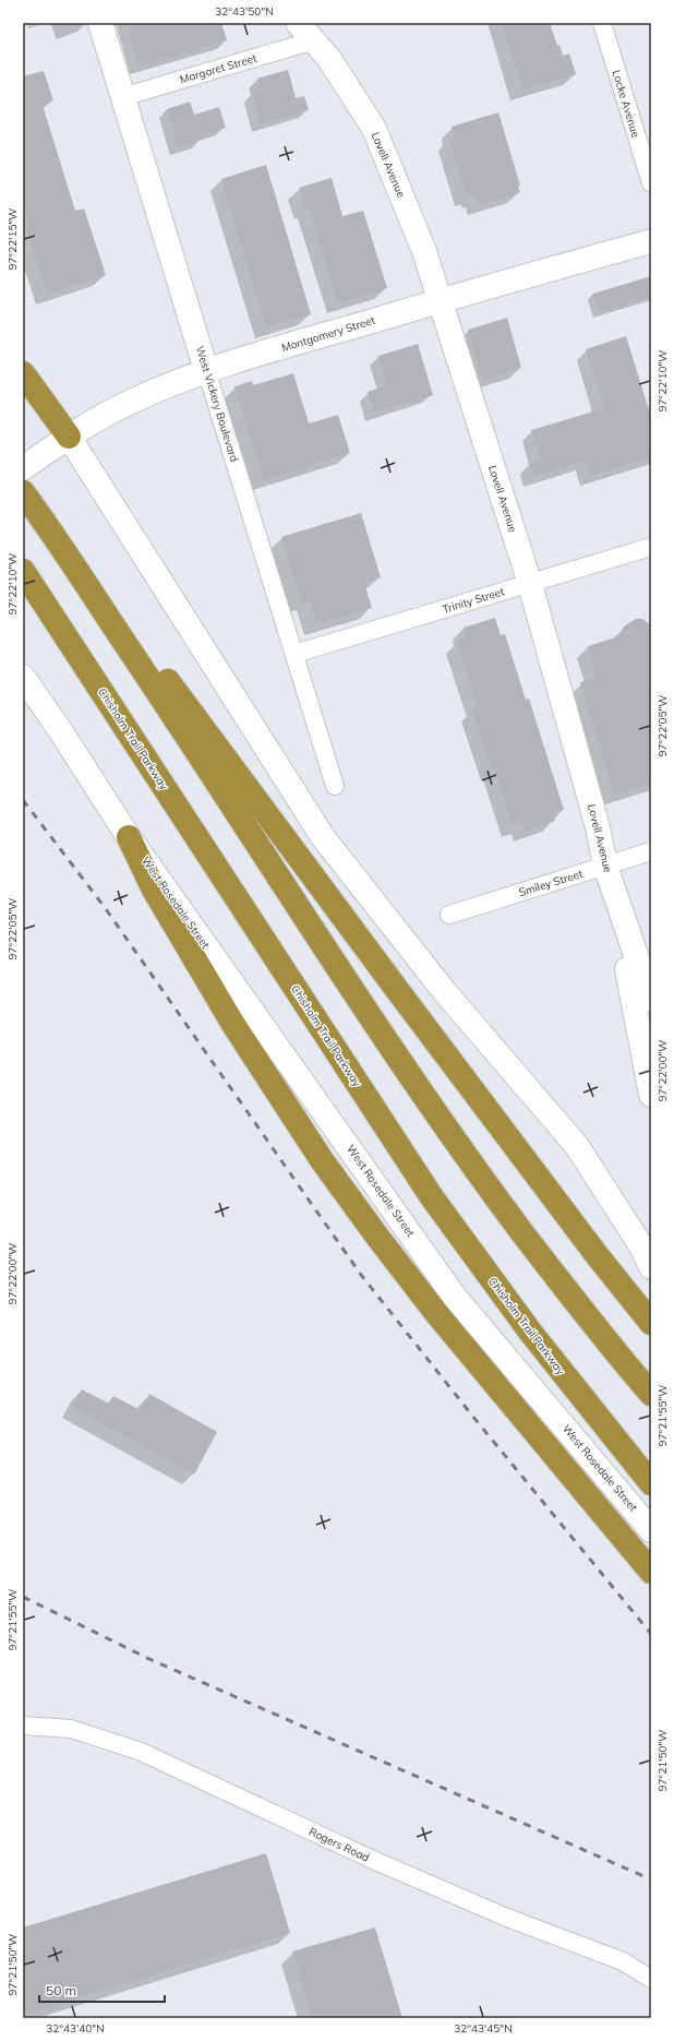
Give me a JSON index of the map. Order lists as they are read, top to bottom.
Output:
{
  "streets": {
    "highway": ["Chisholm Trail Parkway"],
    "main road": [
      "Lovell Avenue",
      "Montgomery Street",
      "West Vickery Boulevard",
      "West Rosedale Street"
    ],
    "street": [
      "Margaret Street",
      "Locke Avenue",
      "Trinity Street",
      "Smiley Street",
      "Rogers Road"
    ]
  },
  "crossings": [
    ["Margaret Street", "Lovell Avenue"],
    ["Margaret Street", "West Vickery Boulevard"],
    ["Lovell Avenue", "Montgomery Street"],
    ["Lovell Avenue", "Trinity Street"],
    ["Lovell Avenue", "Smiley Street"],
    ["Montgomery Street", "West Vickery Boulevard"],
    ["West Vickery Boulevard", "Trinity Street"]
  ],
  "scale_bar": "50 m",
  "coordinates": [
    "32°43'50\"N",
    "97°22'15\"W",
    "97°22'10\"W",
    "97°22'05\"W",
    "97°22'00\"W",
    "97°21'55\"W",
    "97°21'50\"W",
    "32°43'40\"N",
    "32°43'45\"N"
  ]
}
